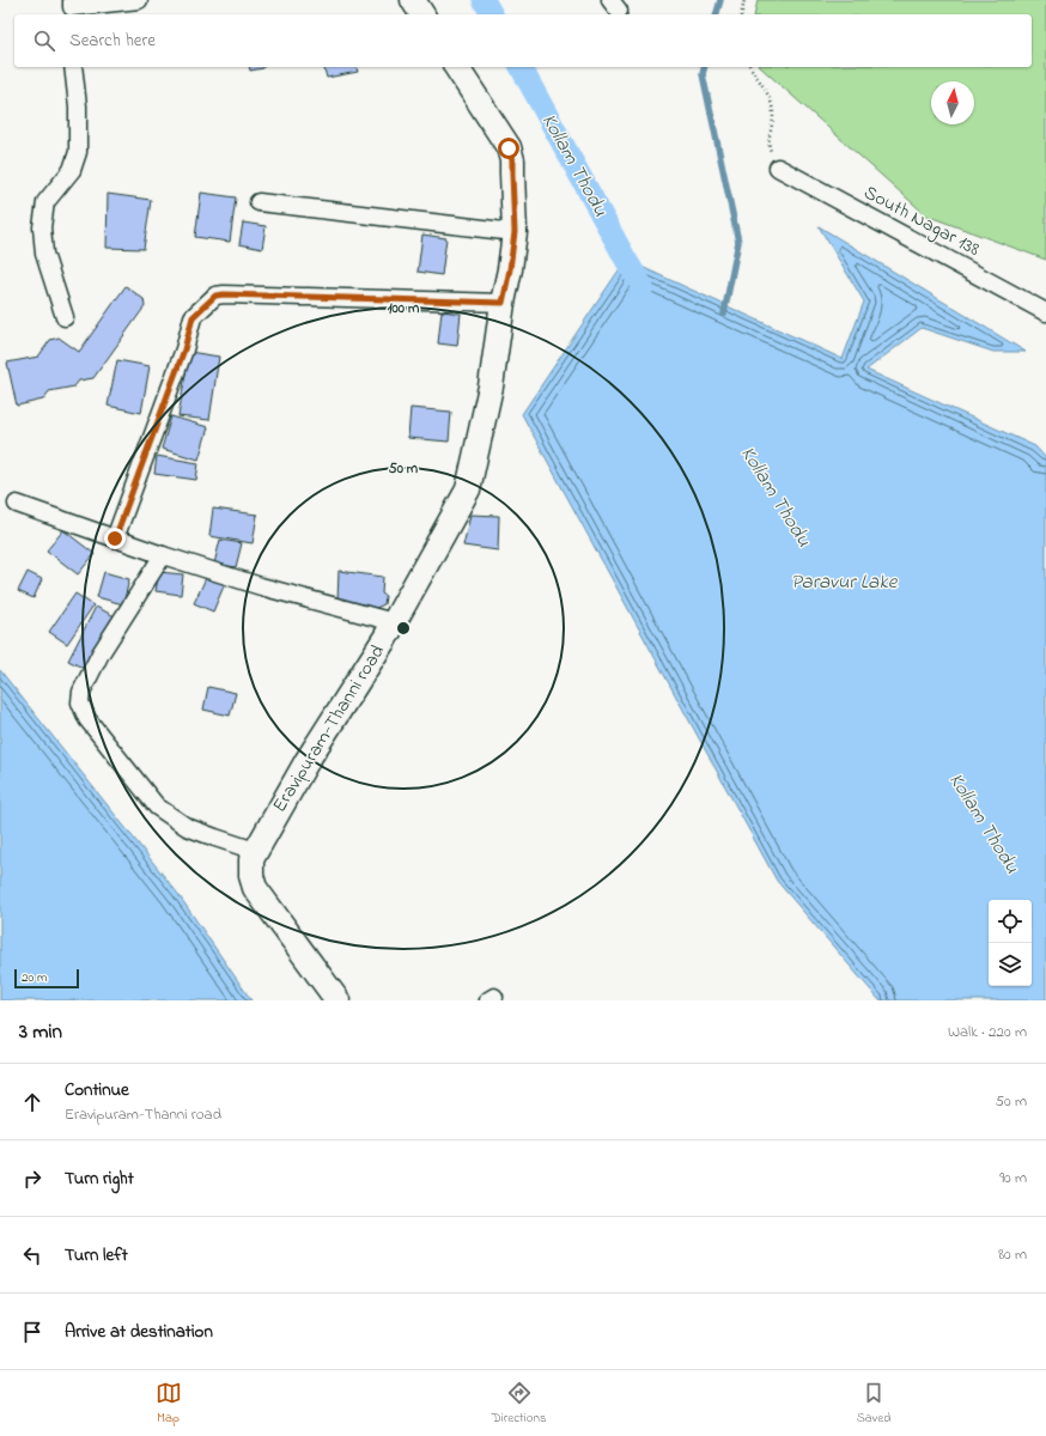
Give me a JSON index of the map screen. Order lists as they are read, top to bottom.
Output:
{
  "streets": {
    "main road": ["Eravipuram-Thanni road"],
    "street": ["South Nagar 138"]
  },
  "water": ["Kollam Thodu", "Paravur Lake"],
  "scale_bar": "20 m",
  "north": "top",
  "page": {
    "search": "Search here",
    "scale": "20 m",
    "heading": ["3 min", "Walk · 220 m"],
    "list": [
      ["Continue", "Eravipuram-Thanni road", "50 m"],
      ["Turn right", "90 m"],
      ["Turn left", "80 m"],
      "Arrive at destination"
    ],
    "nav": ["Map", "Directions", "Saved"]
  },
  "rings": ["100 m", "50 m"]
}
